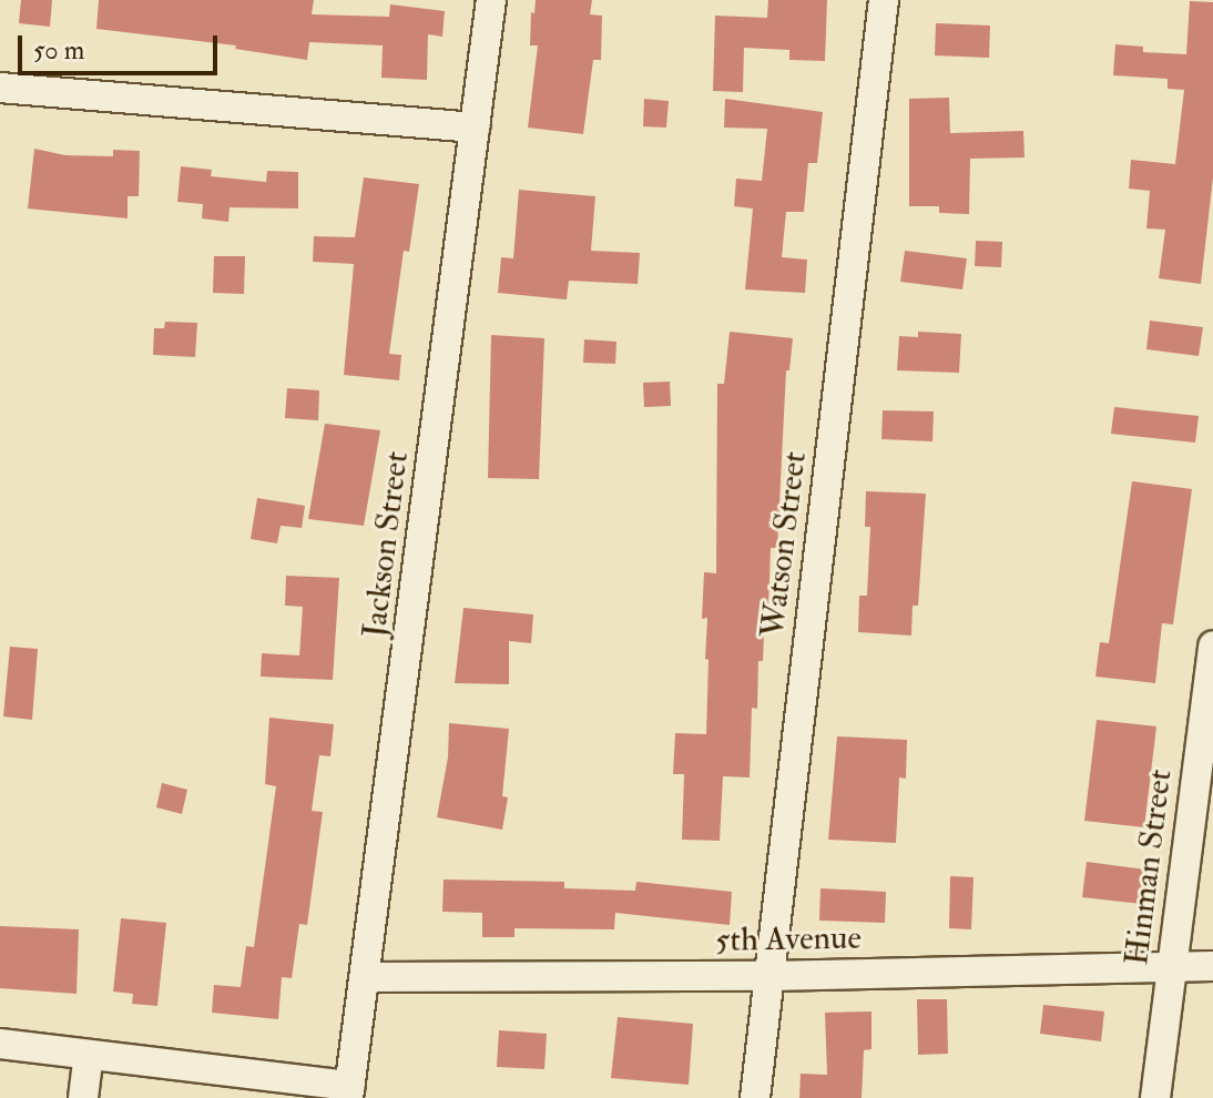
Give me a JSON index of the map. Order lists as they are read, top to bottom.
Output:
{
  "streets": {
    "street": [
      "Jackson Street",
      "Watson Street",
      "Hinman Street",
      "5th Avenue"
    ]
  },
  "crossings": [
    ["Jackson Street", "5th Avenue"],
    ["Watson Street", "5th Avenue"],
    ["Hinman Street", "5th Avenue"]
  ],
  "scale_bar": "50 m"
}
